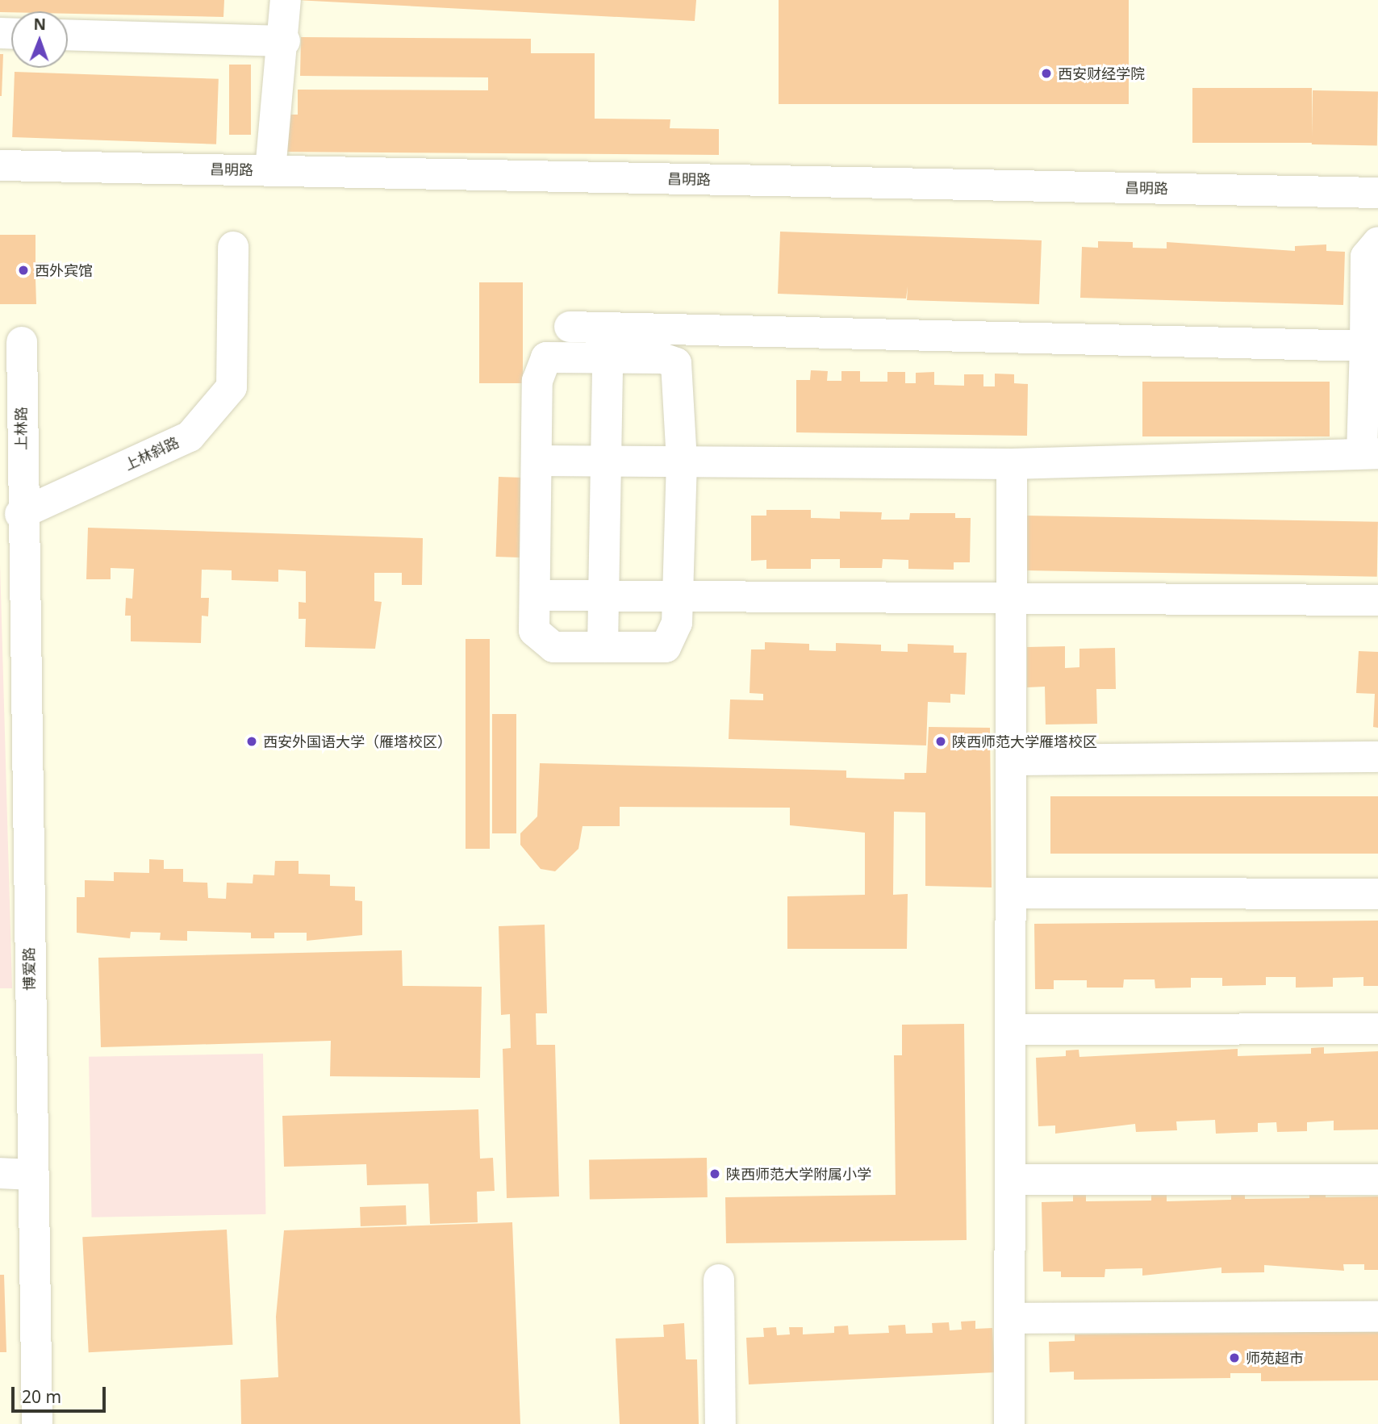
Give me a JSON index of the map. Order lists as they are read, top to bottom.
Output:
{
  "streets": {
    "street": [
      "昌明路",
      "上林路",
      "上林斜路",
      "博爱路"
    ]
  },
  "crossings": [
    ["上林路", "上林斜路"],
    ["上林路", "博爱路"],
    ["上林斜路", "博爱路"]
  ],
  "places": [
    "西安财经学院",
    "西外宾馆",
    "西安外国语大学（雁塔校区）",
    "陕西师范大学雁塔校区",
    "陕西师范大学附属小学",
    "师苑超市"
  ],
  "scale_bar": "20 m",
  "north": "top"
}
